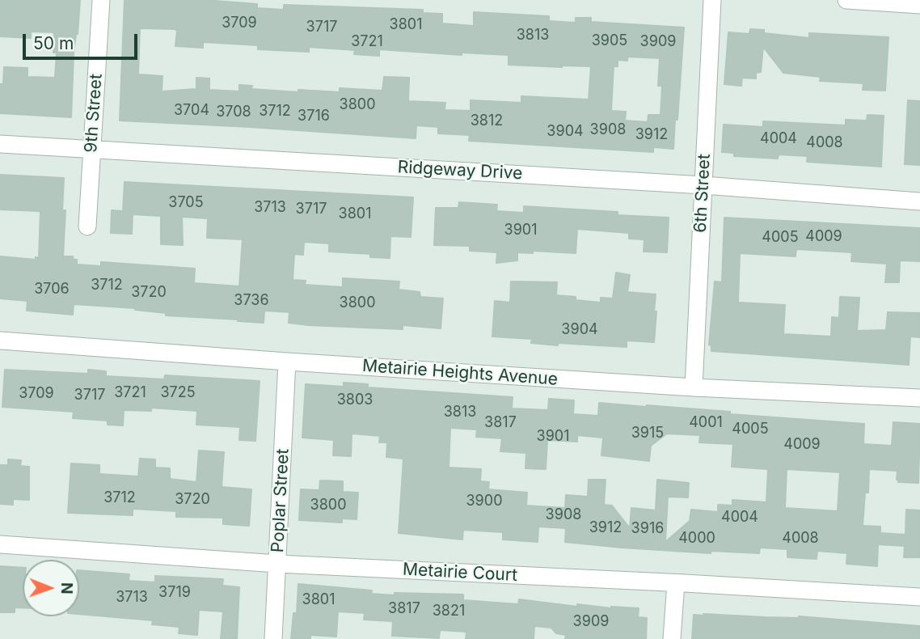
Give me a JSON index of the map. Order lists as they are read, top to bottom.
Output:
{
  "streets": {
    "street": [
      "9th Street",
      "Ridgeway Drive",
      "6th Street",
      "Metairie Heights Avenue",
      "Poplar Street",
      "Metairie Court"
    ]
  },
  "crossings": [
    ["9th Street", "Ridgeway Drive"],
    ["Ridgeway Drive", "6th Street"],
    ["6th Street", "Metairie Heights Avenue"],
    ["Metairie Heights Avenue", "Poplar Street"],
    ["Poplar Street", "Metairie Court"]
  ],
  "house_numbers": [
    "3709",
    "3801",
    "3717",
    "3813",
    "3905",
    "3721",
    "3909",
    "3800",
    "3704",
    "3712",
    "3708",
    "3716",
    "3812",
    "3908",
    "3904",
    "3912",
    "4004",
    "4008",
    "3705",
    "3713",
    "3717",
    "3801",
    "3901",
    "4009",
    "4005",
    "3712",
    "3706",
    "3720",
    "3736",
    "3800",
    "3904",
    "3721",
    "3725",
    "3709",
    "3717",
    "3803",
    "3813",
    "3817",
    "4001",
    "4005",
    "3915",
    "3901",
    "4009",
    "3712",
    "3720",
    "3900",
    "3800",
    "3908",
    "4004",
    "3912",
    "3916",
    "4000",
    "4008",
    "3719",
    "3713",
    "3801",
    "3817",
    "3821",
    "3909"
  ],
  "scale_bar": "50 m",
  "north": "right"
}
